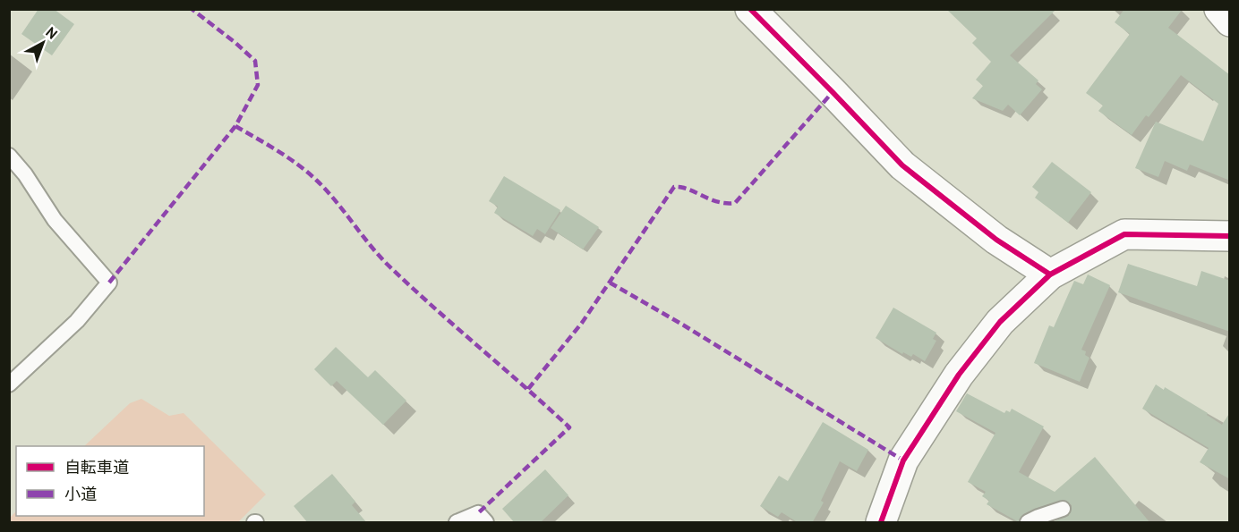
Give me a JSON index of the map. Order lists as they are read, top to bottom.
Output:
{
  "legend": ["自転車道", "小道"],
  "north": "top right"
}
